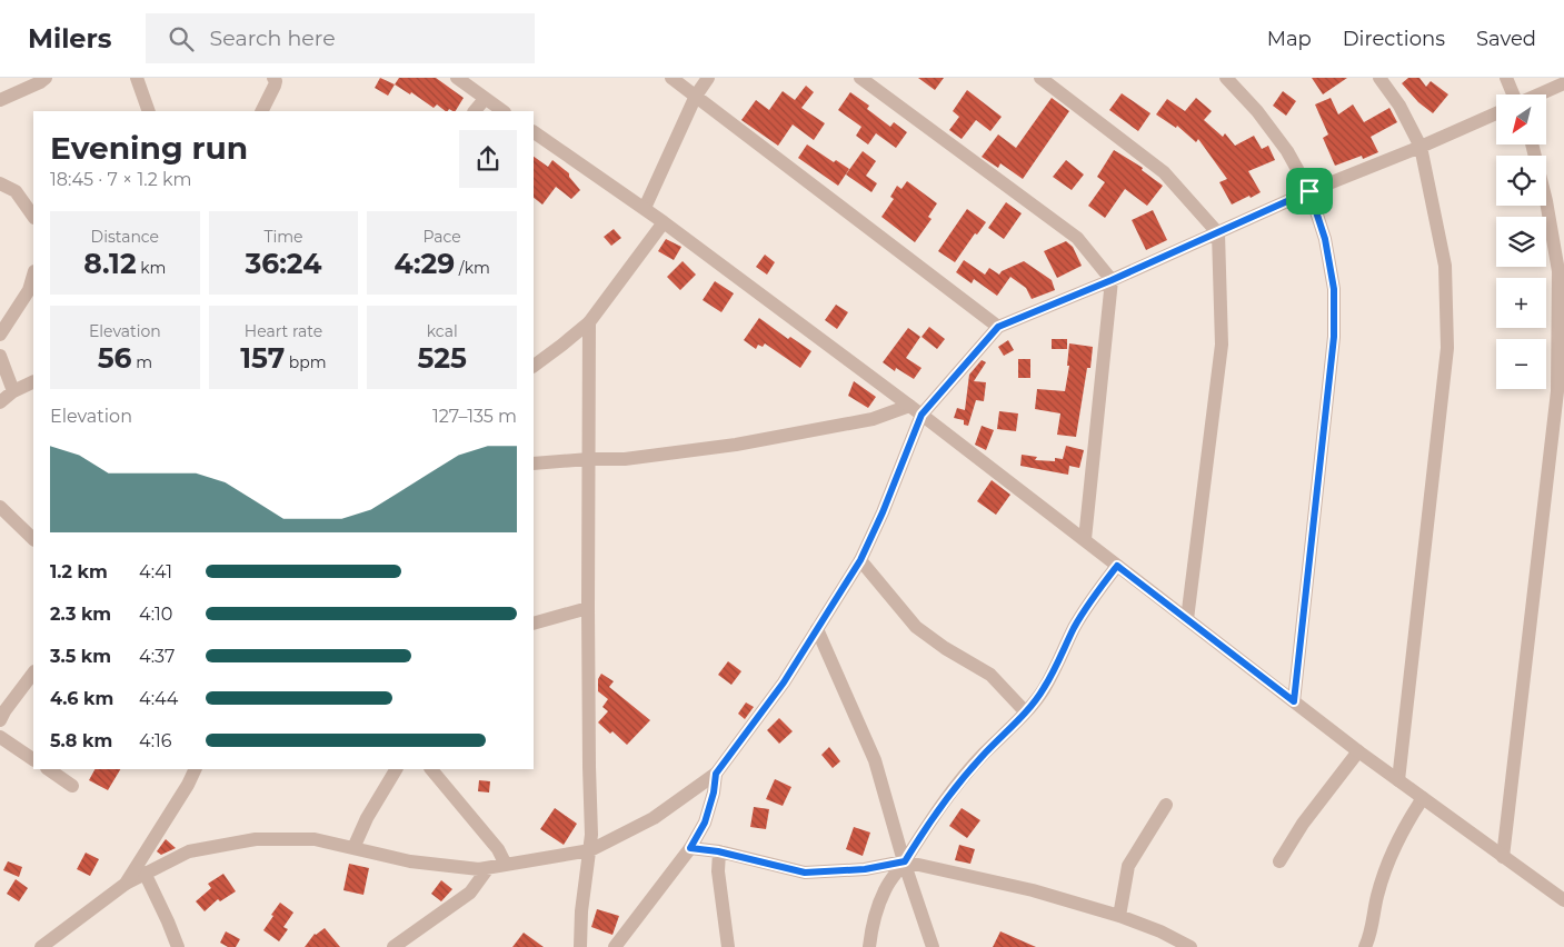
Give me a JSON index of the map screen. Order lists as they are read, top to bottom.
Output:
{
  "north": "bottom left",
  "page": {
    "header": "Milers",
    "search": "Search here",
    "nav": ["Map", "Directions", "Saved"],
    "map_buttons": ["+", "−"],
    "heading": ["Evening run", "18:45 · 7 × 1.2 km"],
    "stats": [
      ["Distance", "8.12 km"],
      ["Time", "36:24"],
      ["Pace", "4:29 /km"],
      ["Elevation", "56 m"],
      ["Heart rate", "157 bpm"],
      ["kcal", "525"]
    ],
    "chart": ["Elevation", "127–135 m"],
    "list": [
      {
        "name": "1.2 km",
        "note": "4:41"
      },
      {
        "name": "2.3 km",
        "note": "4:10"
      },
      {
        "name": "3.5 km",
        "note": "4:37"
      },
      {
        "name": "4.6 km",
        "note": "4:44"
      },
      {
        "name": "5.8 km",
        "note": "4:16"
      }
    ]
  }
}
